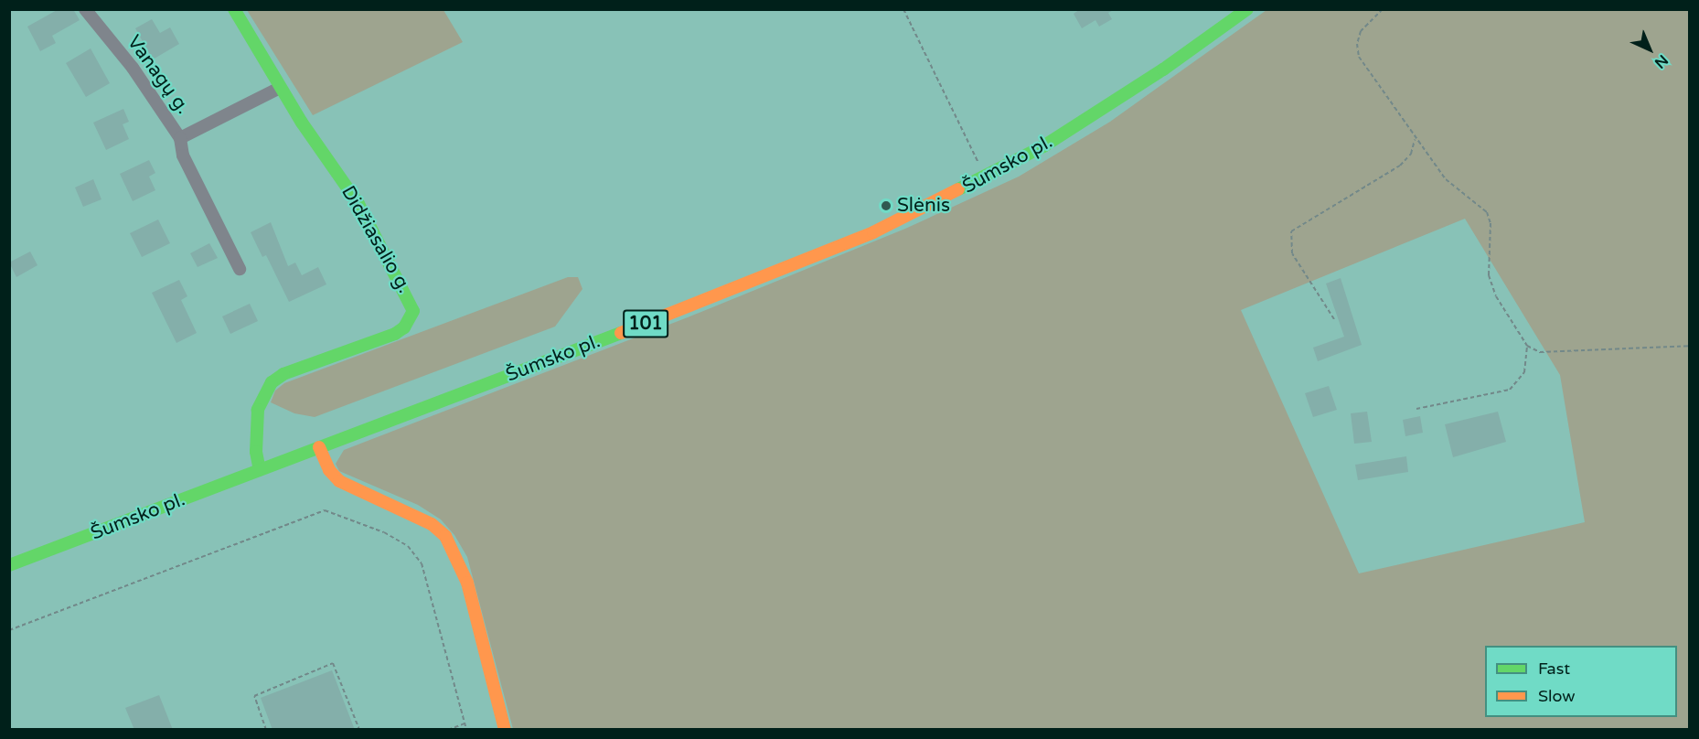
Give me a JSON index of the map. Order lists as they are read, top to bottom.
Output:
{
  "streets": {
    "main road": ["Šumsko pl.", "Didžiasalio g.", "101"],
    "street": ["Vanagų g."]
  },
  "crossings": [
    ["Vanagų g.", "Didžiasalio g."],
    ["Šumsko pl.", "Didžiasalio g."]
  ],
  "places": ["Slėnis"],
  "legend": ["Fast", "Slow"],
  "north": "bottom right"
}
